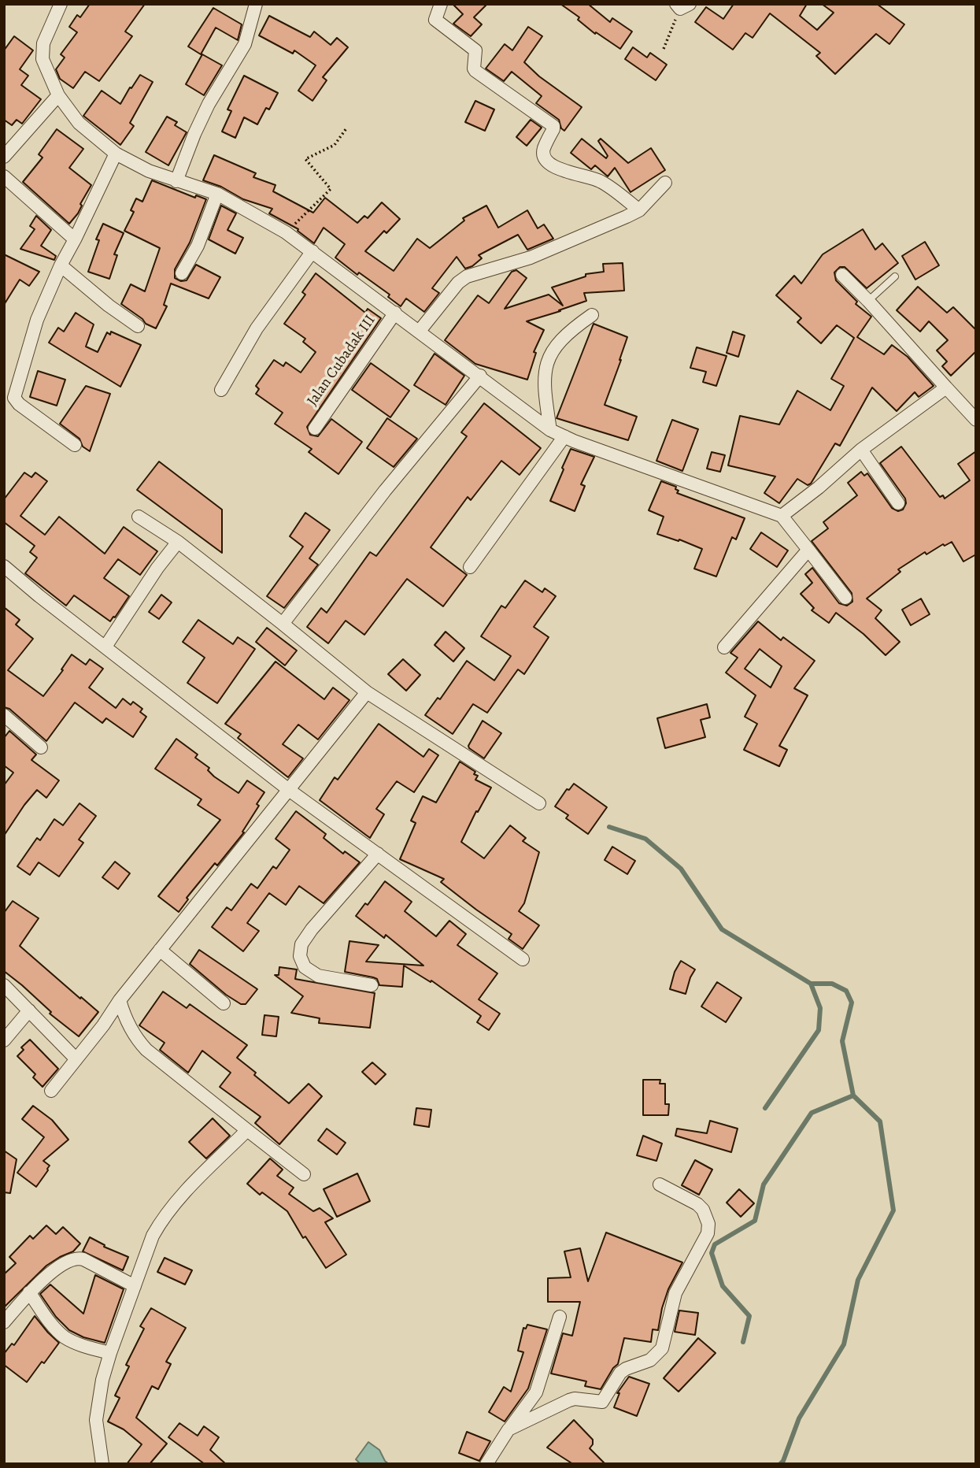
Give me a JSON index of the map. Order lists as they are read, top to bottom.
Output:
{
  "streets": {
    "street": ["Jalan Cubadak III"]
  }
}
